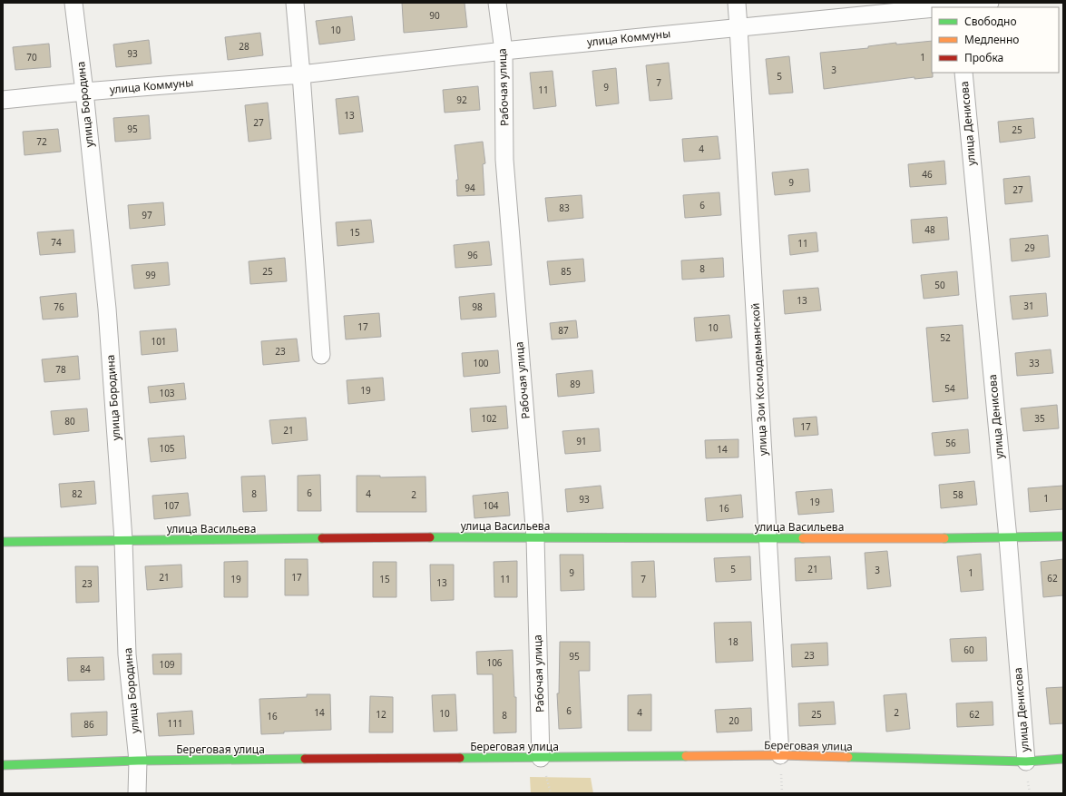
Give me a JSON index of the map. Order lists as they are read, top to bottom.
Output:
{
  "streets": {
    "street": [
      "улица Коммуны",
      "Рабочая улица",
      "улица Бородина",
      "улица Денисова",
      "улица Зои Космодемьянской",
      "улица Васильева",
      "Береговая улица"
    ]
  },
  "crossings": [
    ["улица Коммуны", "Рабочая улица"],
    ["улица Коммуны", "улица Бородина"],
    ["улица Коммуны", "улица Зои Космодемьянской"],
    ["Рабочая улица", "улица Васильева"],
    ["Рабочая улица", "Береговая улица"],
    ["улица Бородина", "улица Васильева"],
    ["улица Бородина", "Береговая улица"],
    ["улица Денисова", "улица Васильева"],
    ["улица Денисова", "Береговая улица"],
    ["улица Зои Космодемьянской", "улица Васильева"],
    ["улица Зои Космодемьянской", "Береговая улица"]
  ],
  "house_numbers": [
    "90",
    "10",
    "28",
    "93",
    "70",
    "1",
    "3",
    "5",
    "7",
    "9",
    "11",
    "92",
    "13",
    "27",
    "95",
    "25",
    "72",
    "4",
    "46",
    "9",
    "94",
    "27",
    "6",
    "83",
    "97",
    "48",
    "15",
    "74",
    "11",
    "29",
    "96",
    "8",
    "25",
    "85",
    "99",
    "50",
    "13",
    "31",
    "76",
    "98",
    "17",
    "10",
    "87",
    "52",
    "101",
    "23",
    "100",
    "33",
    "78",
    "89",
    "54",
    "19",
    "103",
    "102",
    "35",
    "80",
    "17",
    "21",
    "91",
    "56",
    "105",
    "14",
    "6",
    "82",
    "8",
    "4",
    "2",
    "58",
    "1",
    "93",
    "19",
    "107",
    "104",
    "16",
    "5",
    "21",
    "3",
    "9",
    "1",
    "21",
    "17",
    "62",
    "19",
    "15",
    "11",
    "7",
    "13",
    "23",
    "18",
    "60",
    "23",
    "95",
    "106",
    "109",
    "84",
    "6",
    "14",
    "4",
    "2",
    "10",
    "12",
    "25",
    "62",
    "8",
    "16",
    "20",
    "111",
    "86"
  ],
  "legend": ["Свободно", "Медленно", "Пробка"]
}
